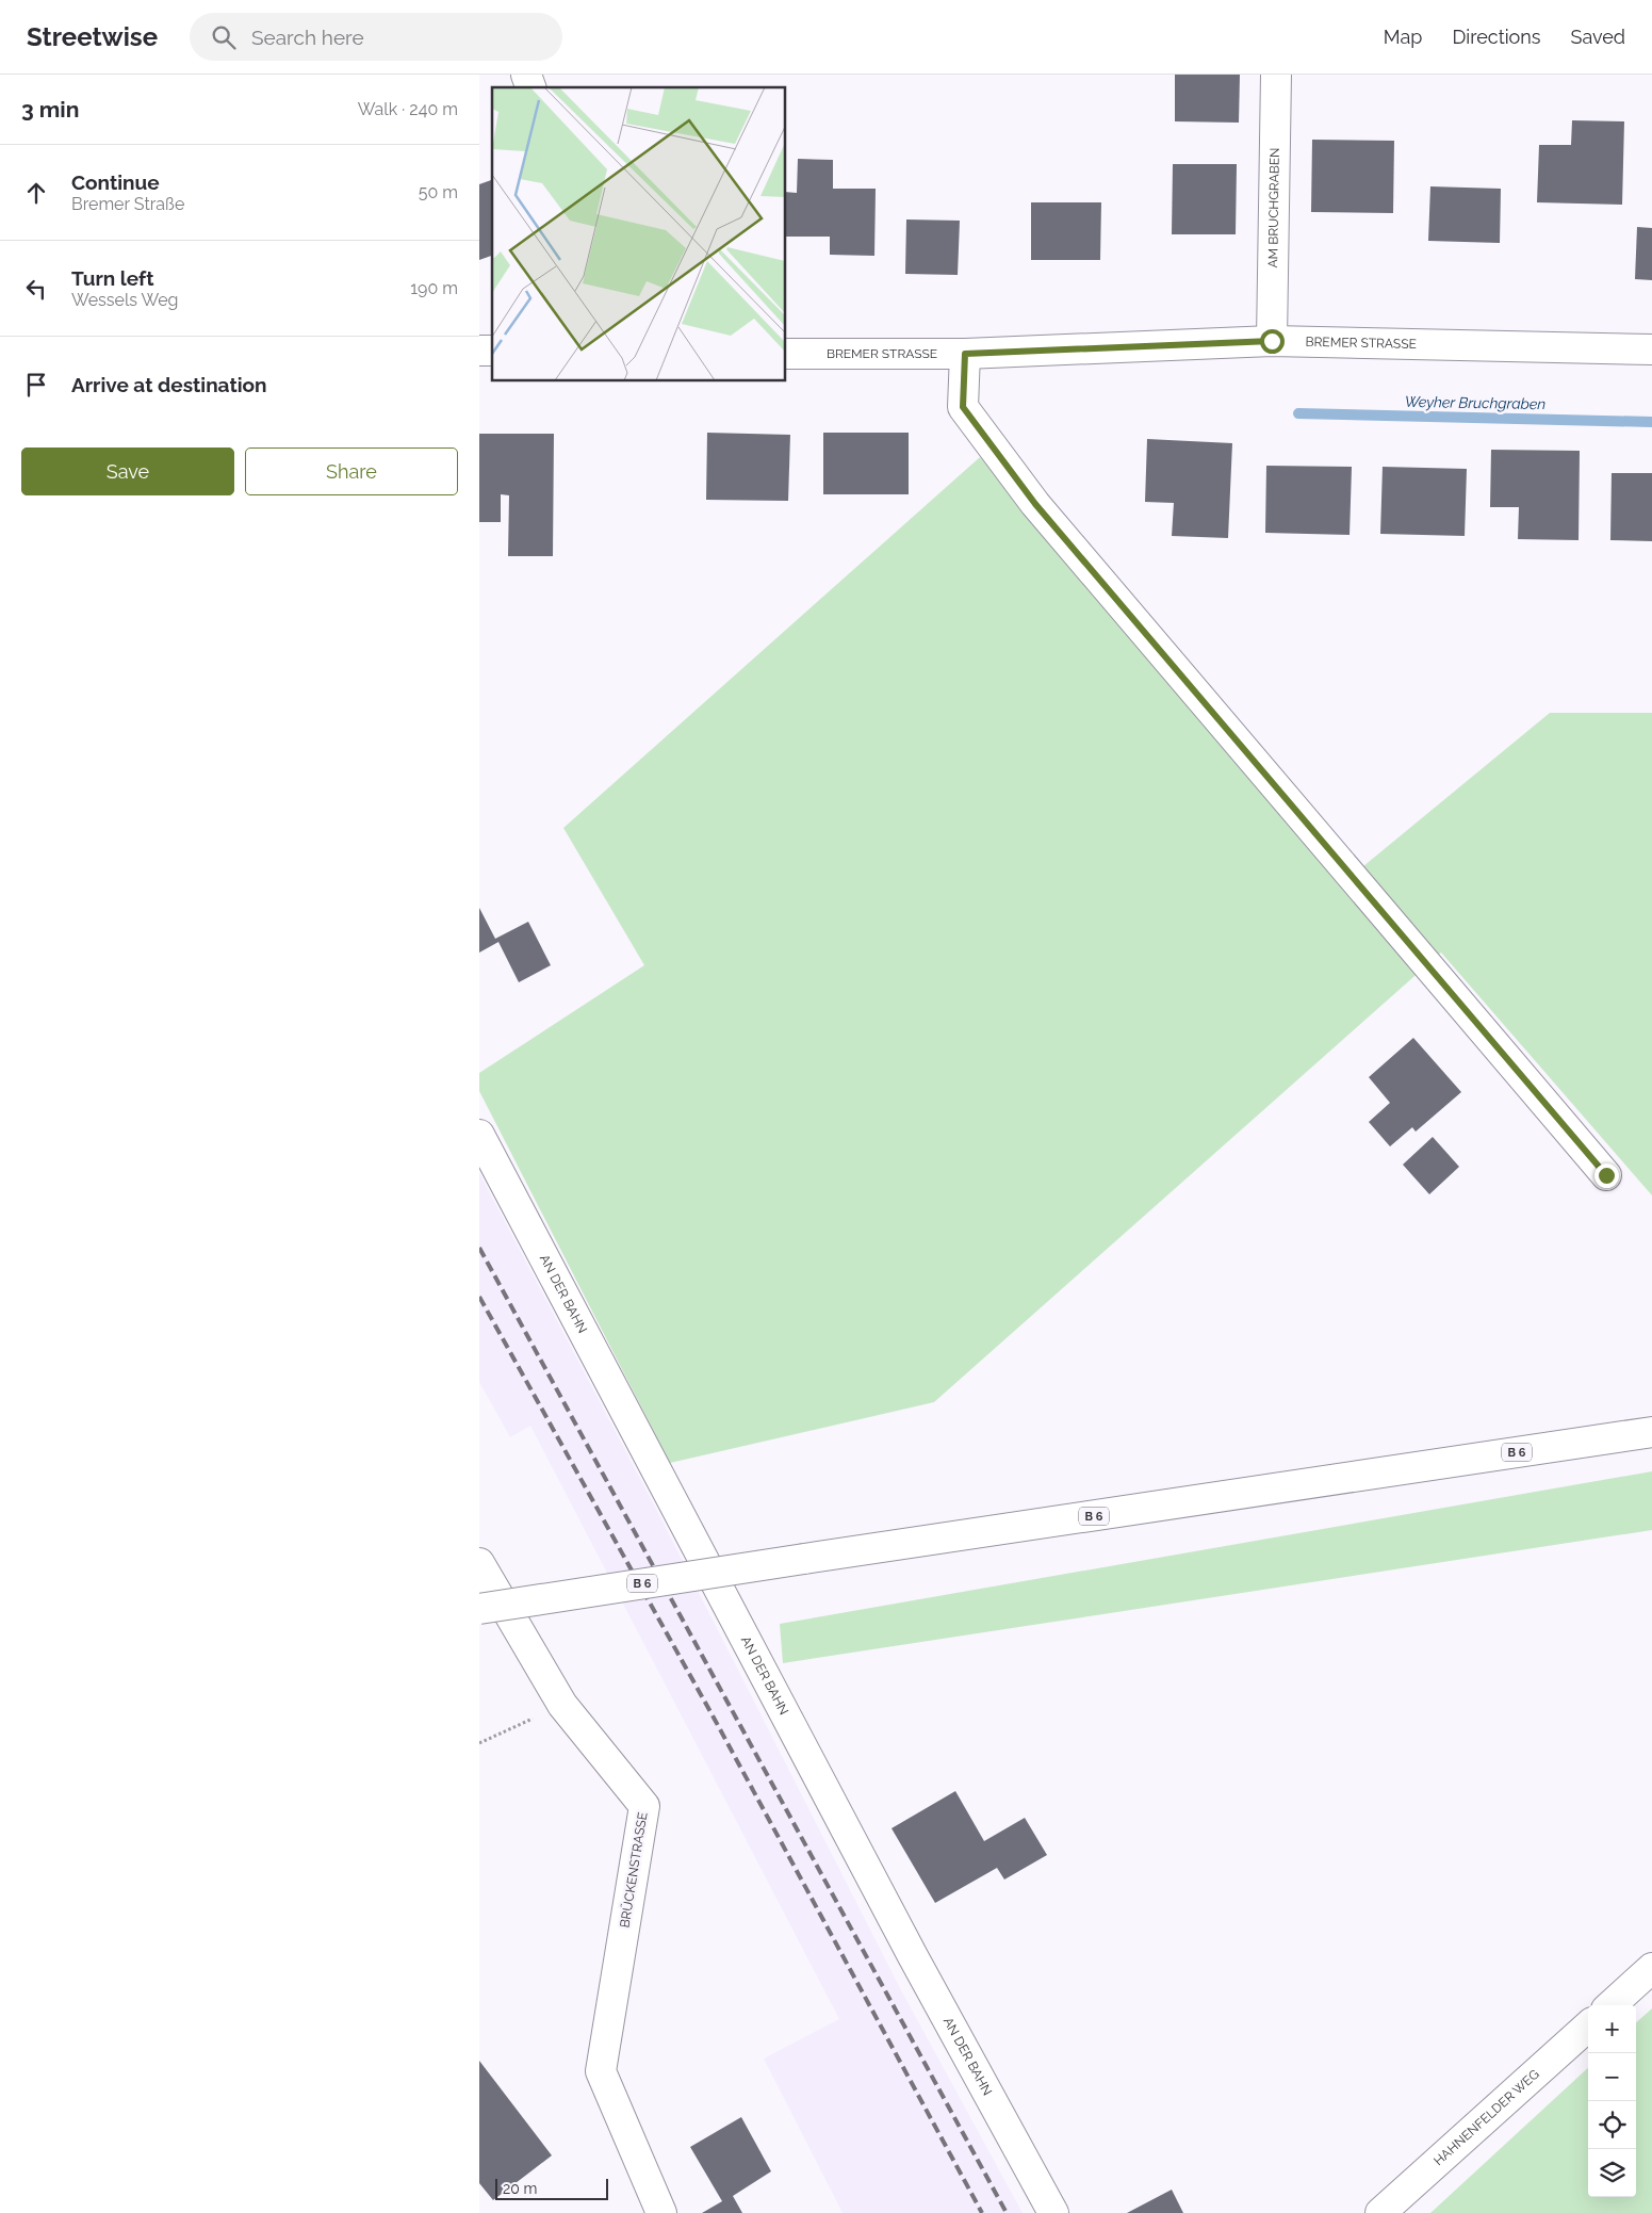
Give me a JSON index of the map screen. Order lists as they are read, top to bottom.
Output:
{
  "streets": {
    "street": [
      "AM BRUCHGRABEN",
      "BREMER STRASSE",
      "AN DER BAHN",
      "B 6",
      "BRÜCKENSTRASSE",
      "HAHNENFELDER WEG"
    ]
  },
  "crossings": [
    ["AM BRUCHGRABEN", "BREMER STRASSE"]
  ],
  "water": ["Weyher Bruchgraben"],
  "scale_bar": "20 m",
  "page": {
    "header": "Streetwise",
    "search": "Search here",
    "nav": ["Map", "Directions", "Saved"],
    "heading": ["3 min", "Walk · 240 m"],
    "list": [
      ["Continue", "Bremer Straße", "50 m"],
      ["Turn left", "Wessels Weg", "190 m"],
      "Arrive at destination"
    ],
    "buttons": ["Save", "Share"],
    "map_buttons": ["+", "−"],
    "scale": "20 m"
  }
}
